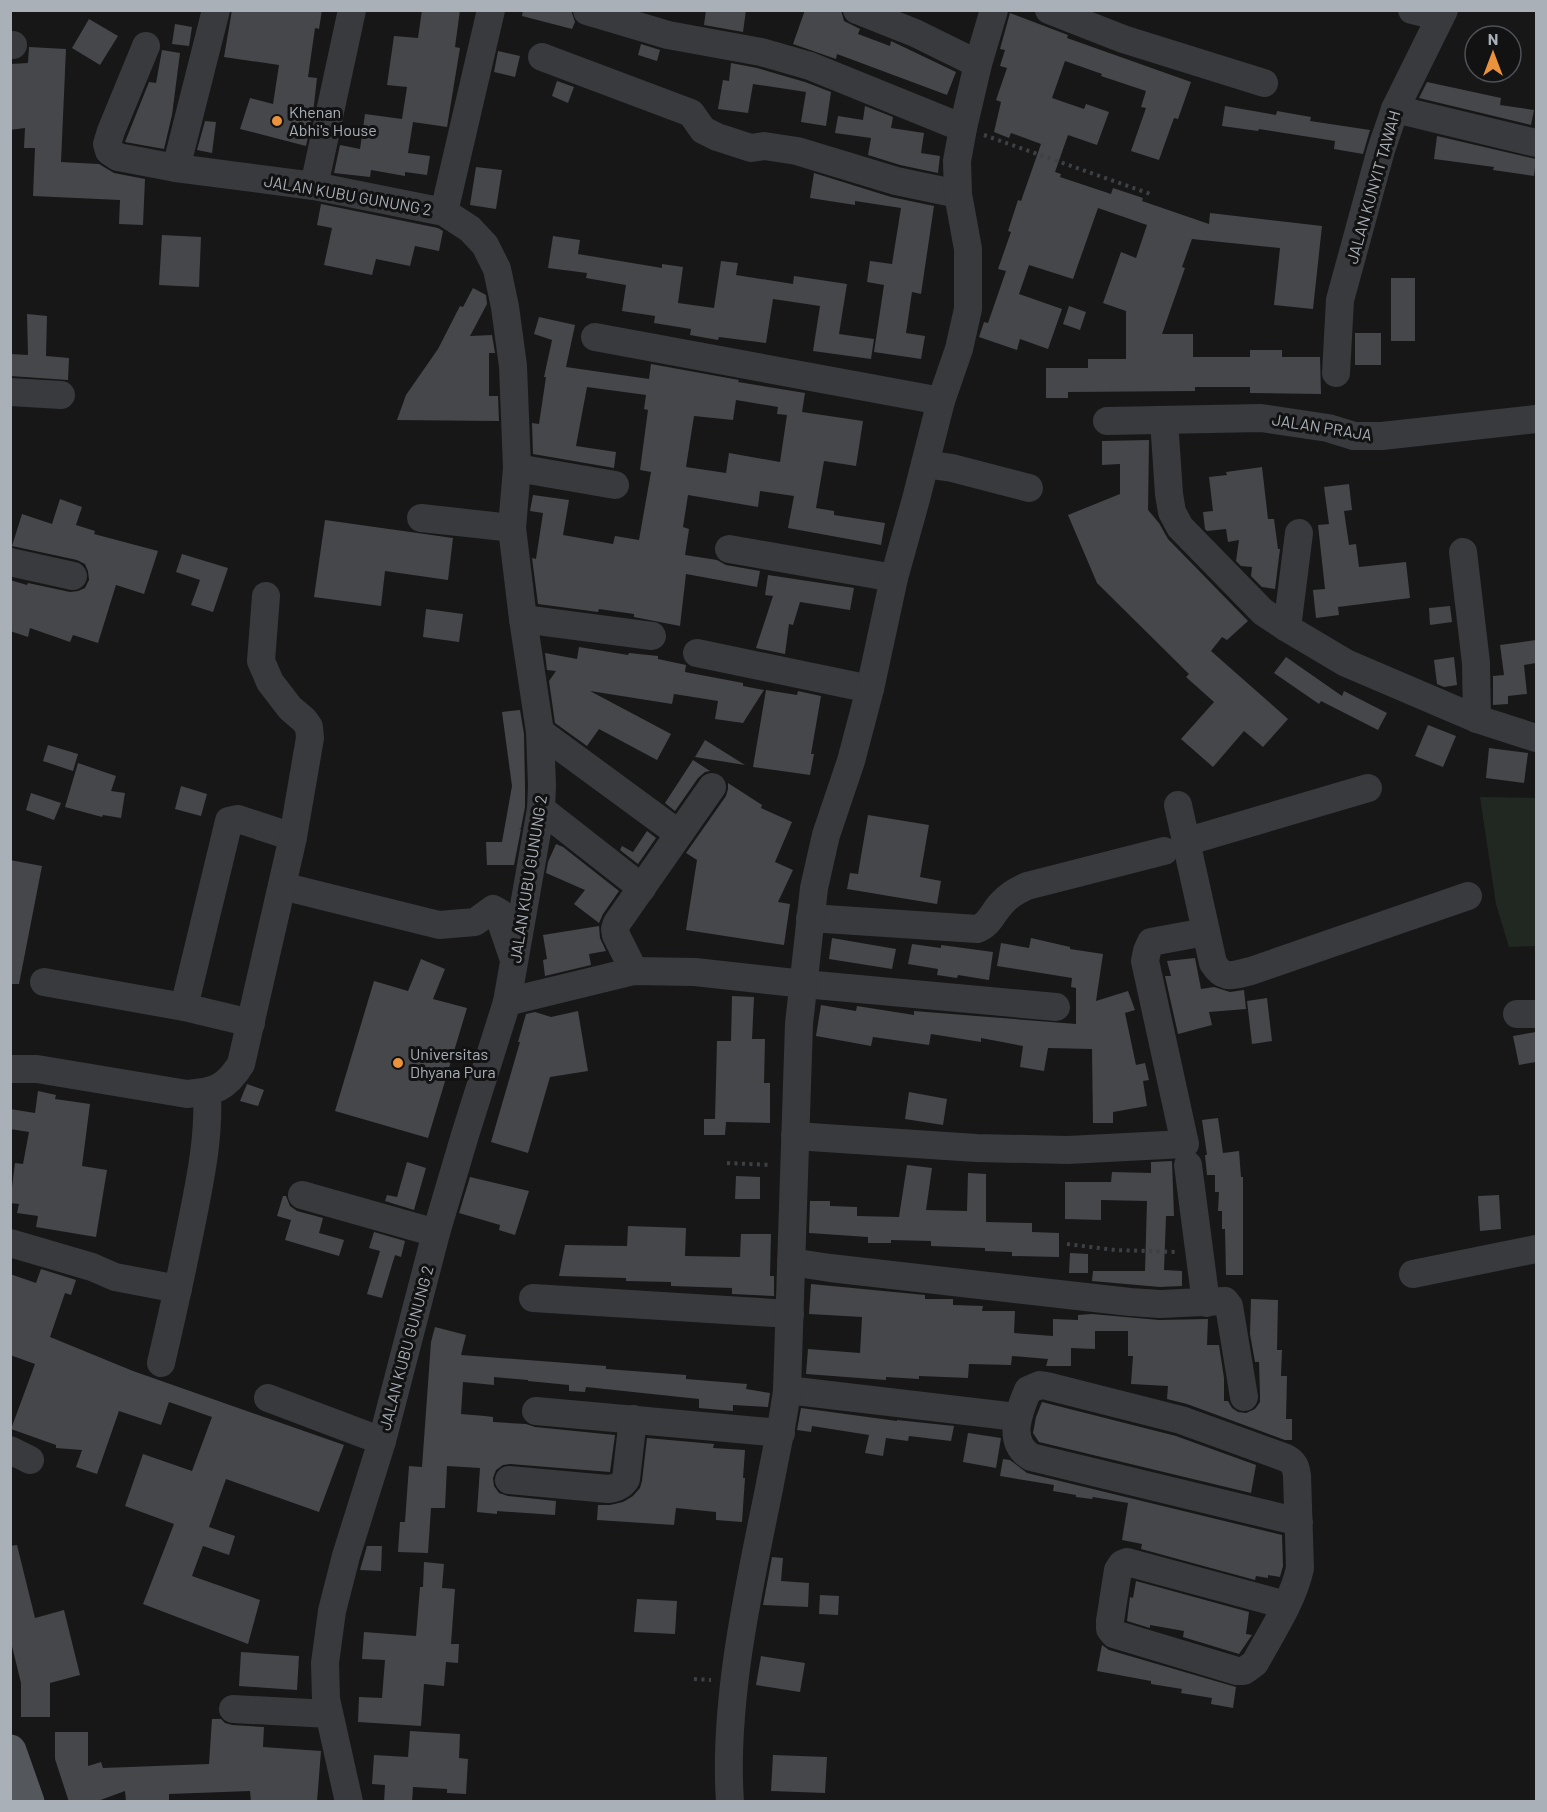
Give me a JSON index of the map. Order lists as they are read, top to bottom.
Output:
{
  "streets": {
    "street": ["JALAN KUNYIT TAWAH", "JALAN KUBU GUNUNG 2", "JALAN PRAJA"]
  },
  "places": ["Khenan Abhi's House", "Universitas Dhyana Pura"],
  "north": "top"
}
